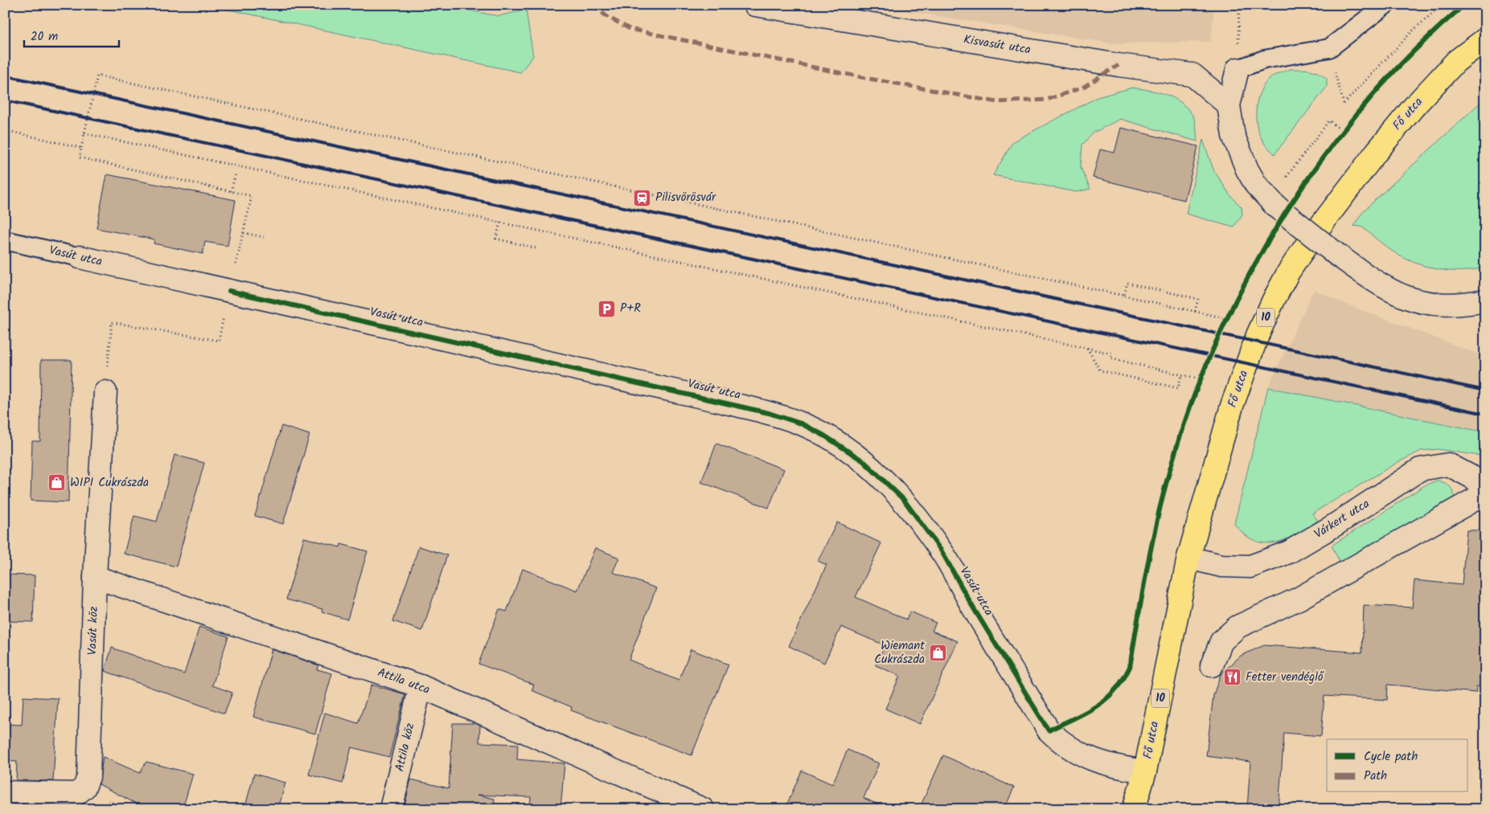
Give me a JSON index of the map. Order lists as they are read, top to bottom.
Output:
{
  "streets": {
    "main road": ["Fő utca", "10"],
    "street": [
      "Kisvasút utca",
      "Vasút utca",
      "Várkert utca",
      "Vasút köz",
      "Attila utca",
      "Attila köz"
    ]
  },
  "crossings": [
    ["Fő utca", "Vasút utca"],
    ["Fő utca", "Várkert utca"],
    ["Vasút köz", "Attila utca"],
    ["Attila utca", "Attila köz"]
  ],
  "places": {
    "station": ["Pilisvörösvár"],
    "parking": ["P+R"],
    "shop": ["WIPI Cukrászda", "Wiemant Cukrászda"],
    "restaurant": ["Fetter vendéglő"]
  },
  "legend": ["Cycle path", "Path"],
  "scale_bar": "20 m"
}
